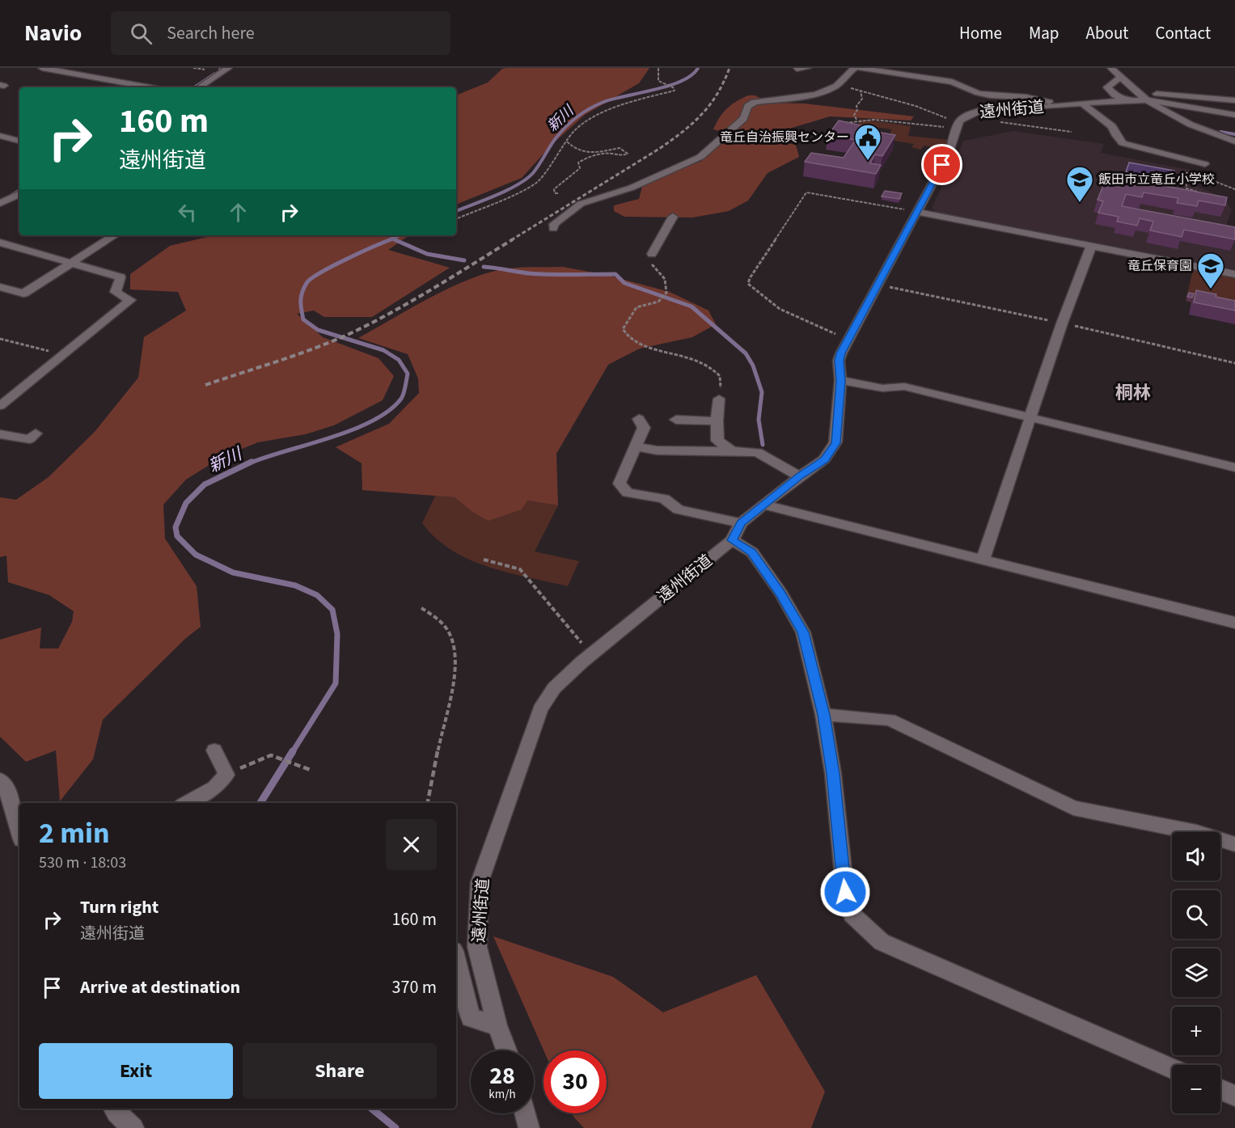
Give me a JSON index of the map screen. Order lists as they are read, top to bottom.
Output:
{
  "streets": {
    "street": ["遠州街道"]
  },
  "districts": ["桐林"],
  "water": ["新川"],
  "places": {
    "public building": ["竜丘自治振興センター"],
    "school or university": ["飯田市立竜丘小学校", "竜丘保育園"]
  },
  "page": {
    "header": "Navio",
    "search": "Search here",
    "nav": [
      "Home",
      "Map",
      "About",
      "Contact"
    ],
    "turn": ["160 m", "遠州街道"],
    "heading": ["2 min", "530 m · 18:03"],
    "map_buttons": ["+", "−"],
    "list": [
      {
        "name": "Turn right",
        "note": "遠州街道",
        "value": "160 m"
      },
      {
        "name": "Arrive at destination",
        "value": "370 m"
      }
    ],
    "buttons": ["Exit", "Share"],
    "speed": "28 km/h",
    "limit": "30"
  }
}
